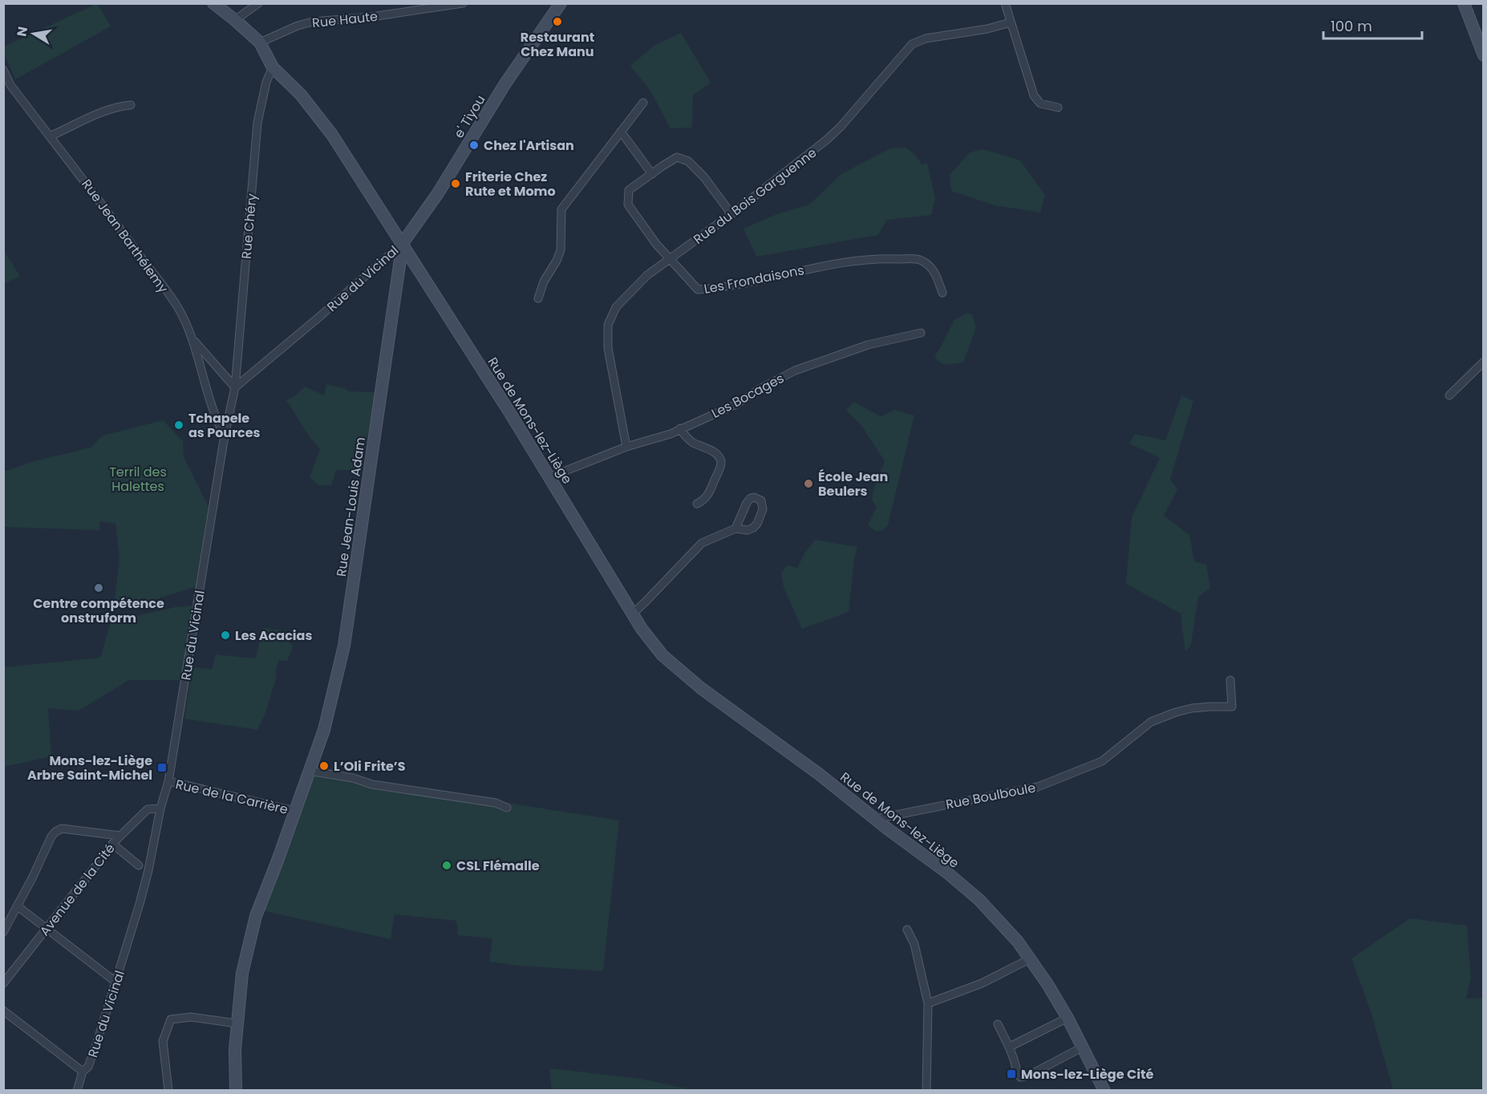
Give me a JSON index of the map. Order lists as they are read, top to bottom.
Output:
{
  "streets": {
    "street": [
      "Rue Haute",
      "e' Tiyou",
      "Rue du Bois Garguenne",
      "Rue Chéry",
      "Rue Jean Barthélemy",
      "Rue du Vicinal",
      "Les Frondaisons",
      "Les Bocages",
      "Rue de Mons-lez-Liège",
      "Rue Jean-Louis Adam",
      "Rue Boulboule",
      "Rue de la Carrière",
      "Avenue de la Cité"
    ]
  },
  "crossings": [
    ["Rue Haute", "Rue de Mons-lez-Liège"],
    ["e' Tiyou", "Rue du Vicinal"],
    ["e' Tiyou", "Rue de Mons-lez-Liège"],
    ["e' Tiyou", "Rue Jean-Louis Adam"],
    ["Rue du Bois Garguenne", "Les Frondaisons"],
    ["Rue du Bois Garguenne", "Les Bocages"],
    ["Rue Chéry", "Rue Jean Barthélemy"],
    ["Rue Chéry", "Rue du Vicinal"],
    ["Rue Chéry", "Rue de Mons-lez-Liège"],
    ["Rue Jean Barthélemy", "Rue du Vicinal"],
    ["Rue du Vicinal", "Rue de Mons-lez-Liège"],
    ["Rue du Vicinal", "Rue Jean-Louis Adam"],
    ["Rue du Vicinal", "Rue de la Carrière"],
    ["Rue du Vicinal", "Avenue de la Cité"],
    ["Les Bocages", "Rue de Mons-lez-Liège"],
    ["Rue de Mons-lez-Liège", "Rue Jean-Louis Adam"],
    ["Rue de Mons-lez-Liège", "Rue Boulboule"],
    ["Rue Jean-Louis Adam", "Rue de la Carrière"]
  ],
  "parks": ["Terril des Halettes"],
  "places": {
    "other": [
      "Restaurant Chez Manu",
      "Chez l'Artisan",
      "Friterie Chez Rute et Momo",
      "Tchapele as Pources",
      "École Jean Beulers",
      "Centre compétence onstruform",
      "Les Acacias",
      "L’Oli Frite’S",
      "CSL Flémalle"
    ],
    "transit": ["Mons-lez-Liège Arbre Saint-Michel", "Mons-lez-Liège Cité"]
  },
  "scale_bar": "100 m",
  "north": "left"
}
